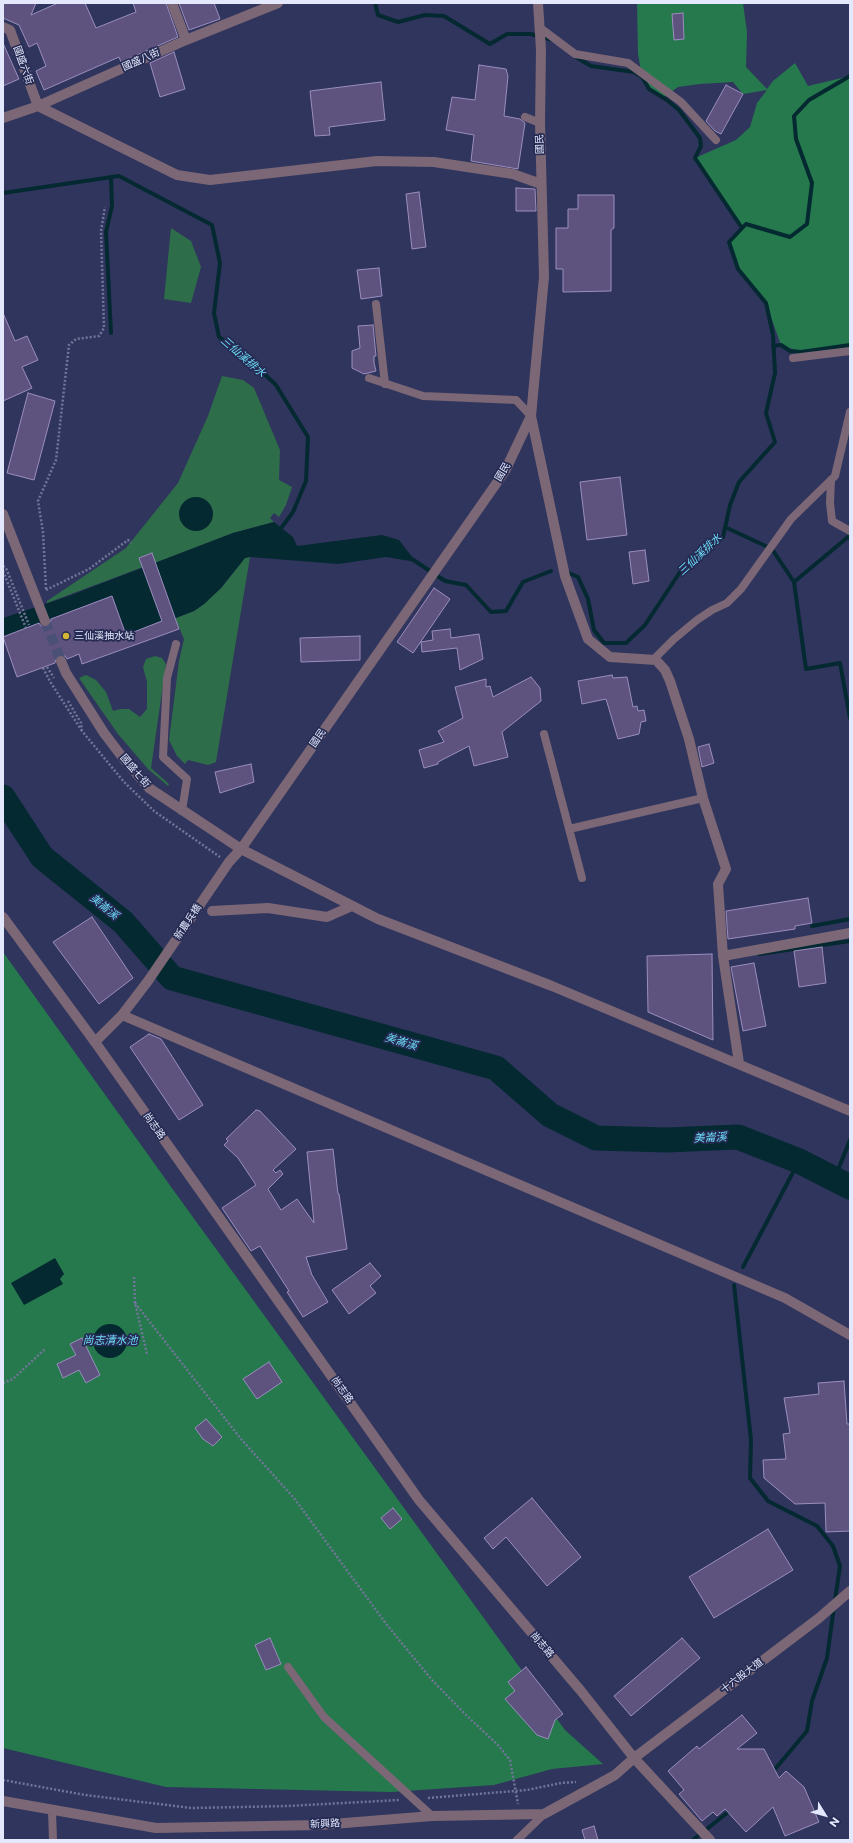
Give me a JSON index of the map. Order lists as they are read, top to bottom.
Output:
{
  "streets": {
    "street": [
      "國盛八街",
      "國盛六街",
      "國民",
      "國盛七街",
      "新農兵橋",
      "尚志路",
      "十六股大道",
      "新興路"
    ]
  },
  "crossings": [
    ["國盛八街", "國盛六街"],
    ["國民", "國盛七街"],
    ["國民", "新農兵橋"],
    ["新農兵橋", "尚志路"],
    ["尚志路", "十六股大道"],
    ["尚志路", "新興路"],
    ["十六股大道", "新興路"]
  ],
  "water": ["三仙溪排水", "美崙溪", "尚志清水池"],
  "places": ["三仙溪抽水站"],
  "north": "bottom right"
}
